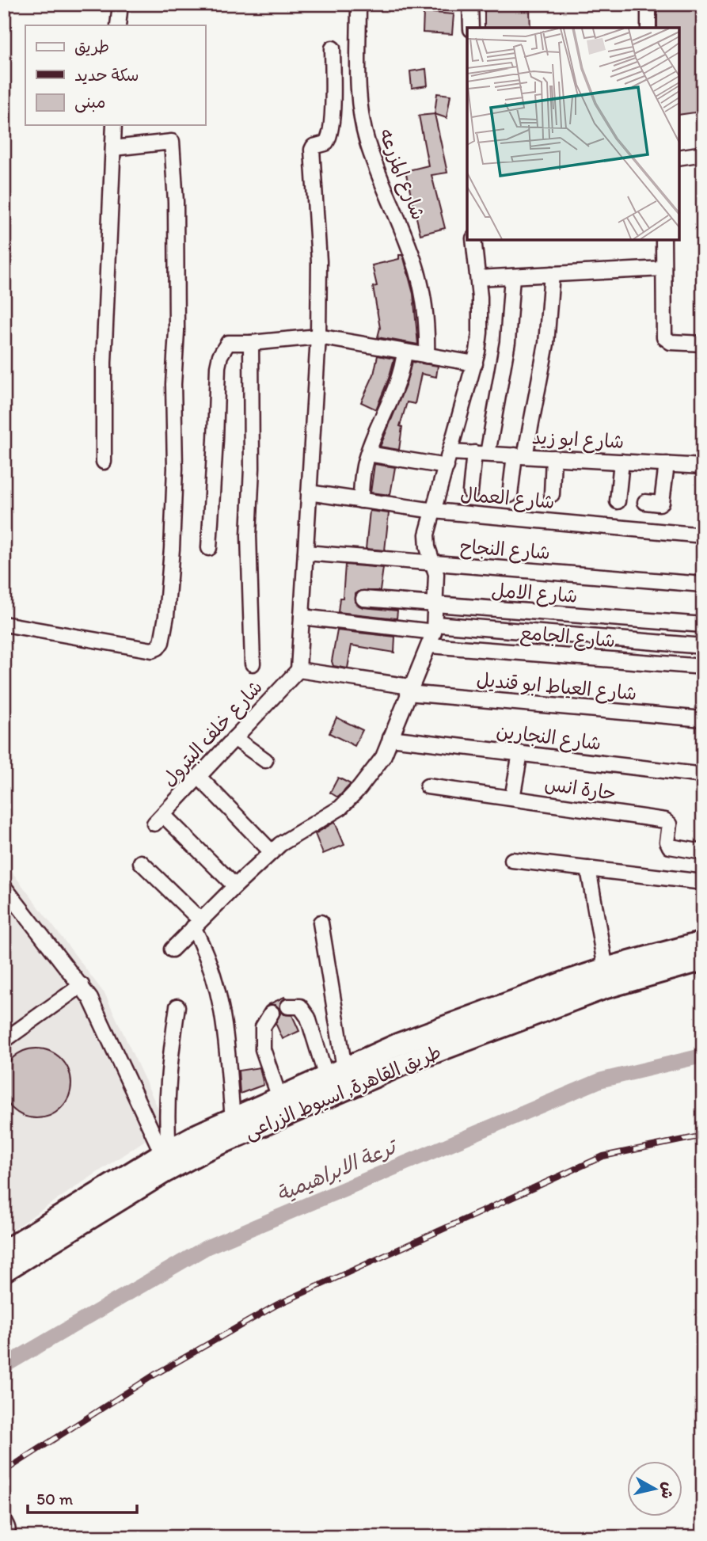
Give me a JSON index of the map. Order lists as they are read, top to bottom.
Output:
{
  "streets": {
    "highway": ["طريق القاهرة, اسيوط الزراعى"],
    "street": [
      "شارع المزرعه",
      "شارع ابو زيد",
      "شارع العمال",
      "شارع النجاح",
      "شارع الامل",
      "شارع الجامع",
      "شارع العياط ابو قنديل",
      "شارع خلف البترول",
      "شارع النجارين",
      "حارة انس"
    ]
  },
  "crossings": [
    ["شارع العياط ابو قنديل", "شارع خلف البترول"]
  ],
  "water": ["ترعة الابراهيمية"],
  "legend": ["طريق", "سكة حديد", "مبنى"],
  "scale_bar": "50 m",
  "north": "right"
}
